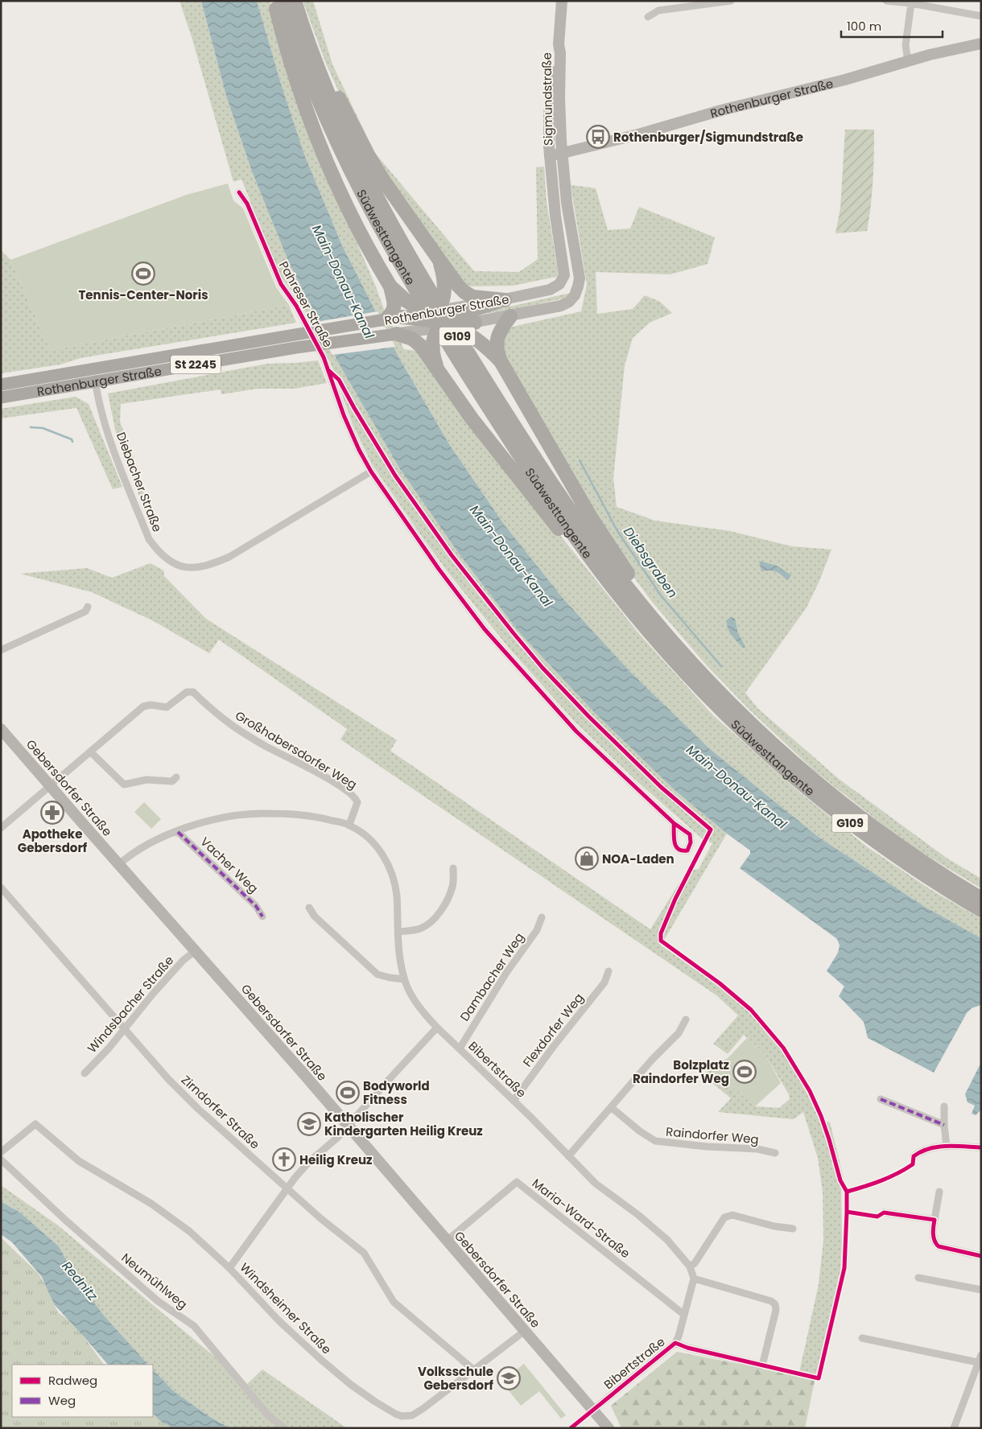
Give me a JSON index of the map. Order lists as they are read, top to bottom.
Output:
{
  "streets": {
    "highway": ["Südwesttangente", "G109"],
    "main road": [
      "Rothenburger Straße",
      "Sigmundstraße",
      "St 2245",
      "Gebersdorfer Straße"
    ],
    "street": [
      "Pahreser Straße",
      "Diebacher Straße",
      "Großhabersdorfer Weg",
      "Vacher Weg",
      "Dambacher Weg",
      "Windsbacher Straße",
      "Flexdorfer Weg",
      "Bibertstraße",
      "Zirndorfer Straße",
      "Raindorfer Weg",
      "Maria-Ward-Straße",
      "Neumühlweg",
      "Windsheimer Straße"
    ]
  },
  "crossings": [
    ["Rothenburger Straße", "Sigmundstraße"],
    ["Rothenburger Straße", "Diebacher Straße"],
    ["Pahreser Straße", "Diebacher Straße"],
    ["Großhabersdorfer Weg", "Gebersdorfer Straße"],
    ["Großhabersdorfer Weg", "Bibertstraße"],
    ["Gebersdorfer Straße", "Windsbacher Straße"],
    ["Gebersdorfer Straße", "Bibertstraße"],
    ["Gebersdorfer Straße", "Maria-Ward-Straße"],
    ["Gebersdorfer Straße", "Windsheimer Straße"],
    ["Vacher Weg", "Bibertstraße"],
    ["Dambacher Weg", "Bibertstraße"],
    ["Windsbacher Straße", "Zirndorfer Straße"],
    ["Flexdorfer Weg", "Bibertstraße"],
    ["Bibertstraße", "Maria-Ward-Straße"],
    ["Zirndorfer Straße", "Windsheimer Straße"]
  ],
  "water": ["Main-Donau-Kanal", "Diebsgraben", "Rednitz"],
  "places": {
    "bus stop": ["Rothenburger/Sigmundstraße"],
    "sports": ["Tennis-Center-Noris", "Bolzplatz Raindorfer Weg", "Bodyworld Fitness"],
    "pharmacy": ["Apotheke Gebersdorf"],
    "shop": ["NOA-Laden"],
    "school or university": ["Katholischer Kindergarten Heilig Kreuz", "Volksschule Gebersdorf"],
    "church": ["Heilig Kreuz"]
  },
  "legend": ["Radweg", "Weg"],
  "scale_bar": "100 m"
}
